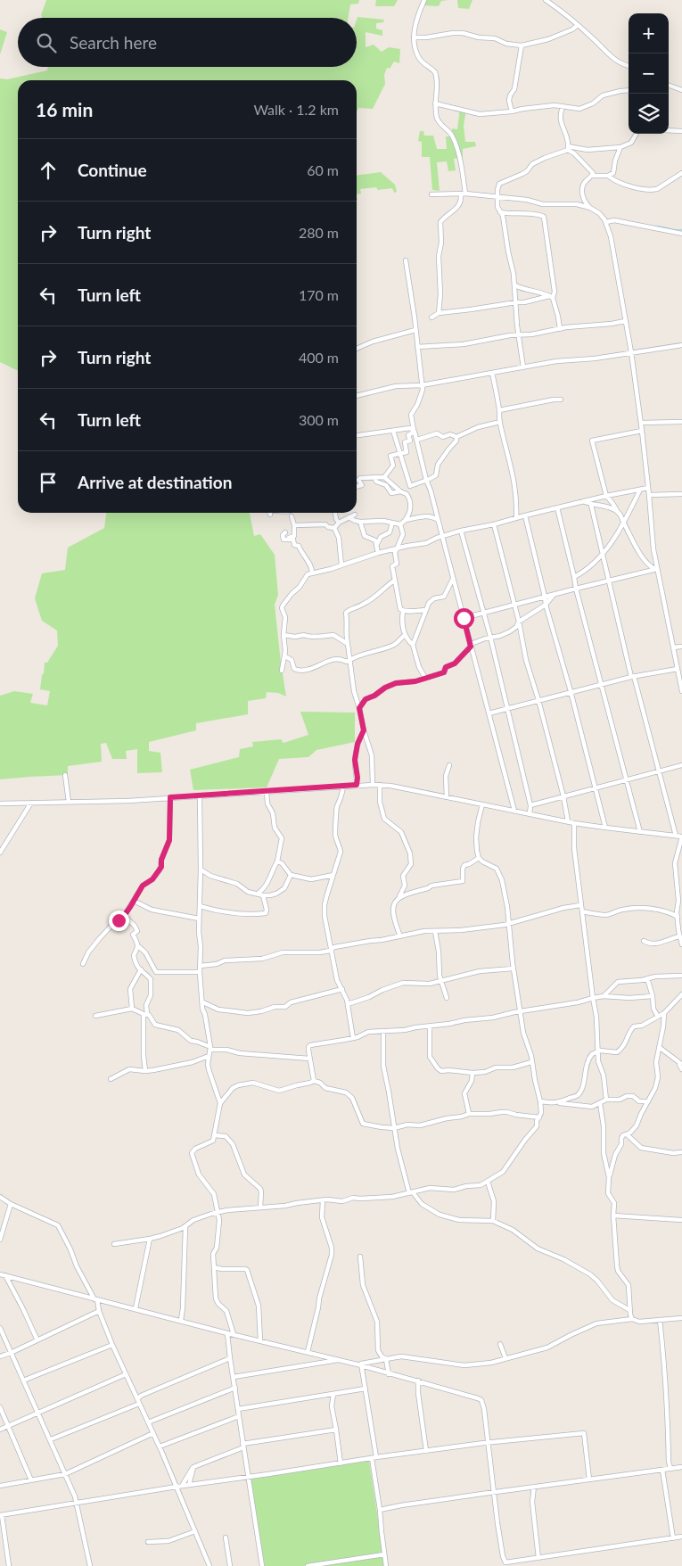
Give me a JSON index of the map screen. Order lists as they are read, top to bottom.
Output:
{
  "page": {
    "map_buttons": ["+", "−"],
    "search": "Search here",
    "heading": ["16 min", "Walk · 1.2 km"],
    "list": [
      ["Continue", "60 m"],
      ["Turn right", "280 m"],
      ["Turn left", "170 m"],
      ["Turn right", "400 m"],
      ["Turn left", "300 m"],
      "Arrive at destination"
    ]
  }
}
